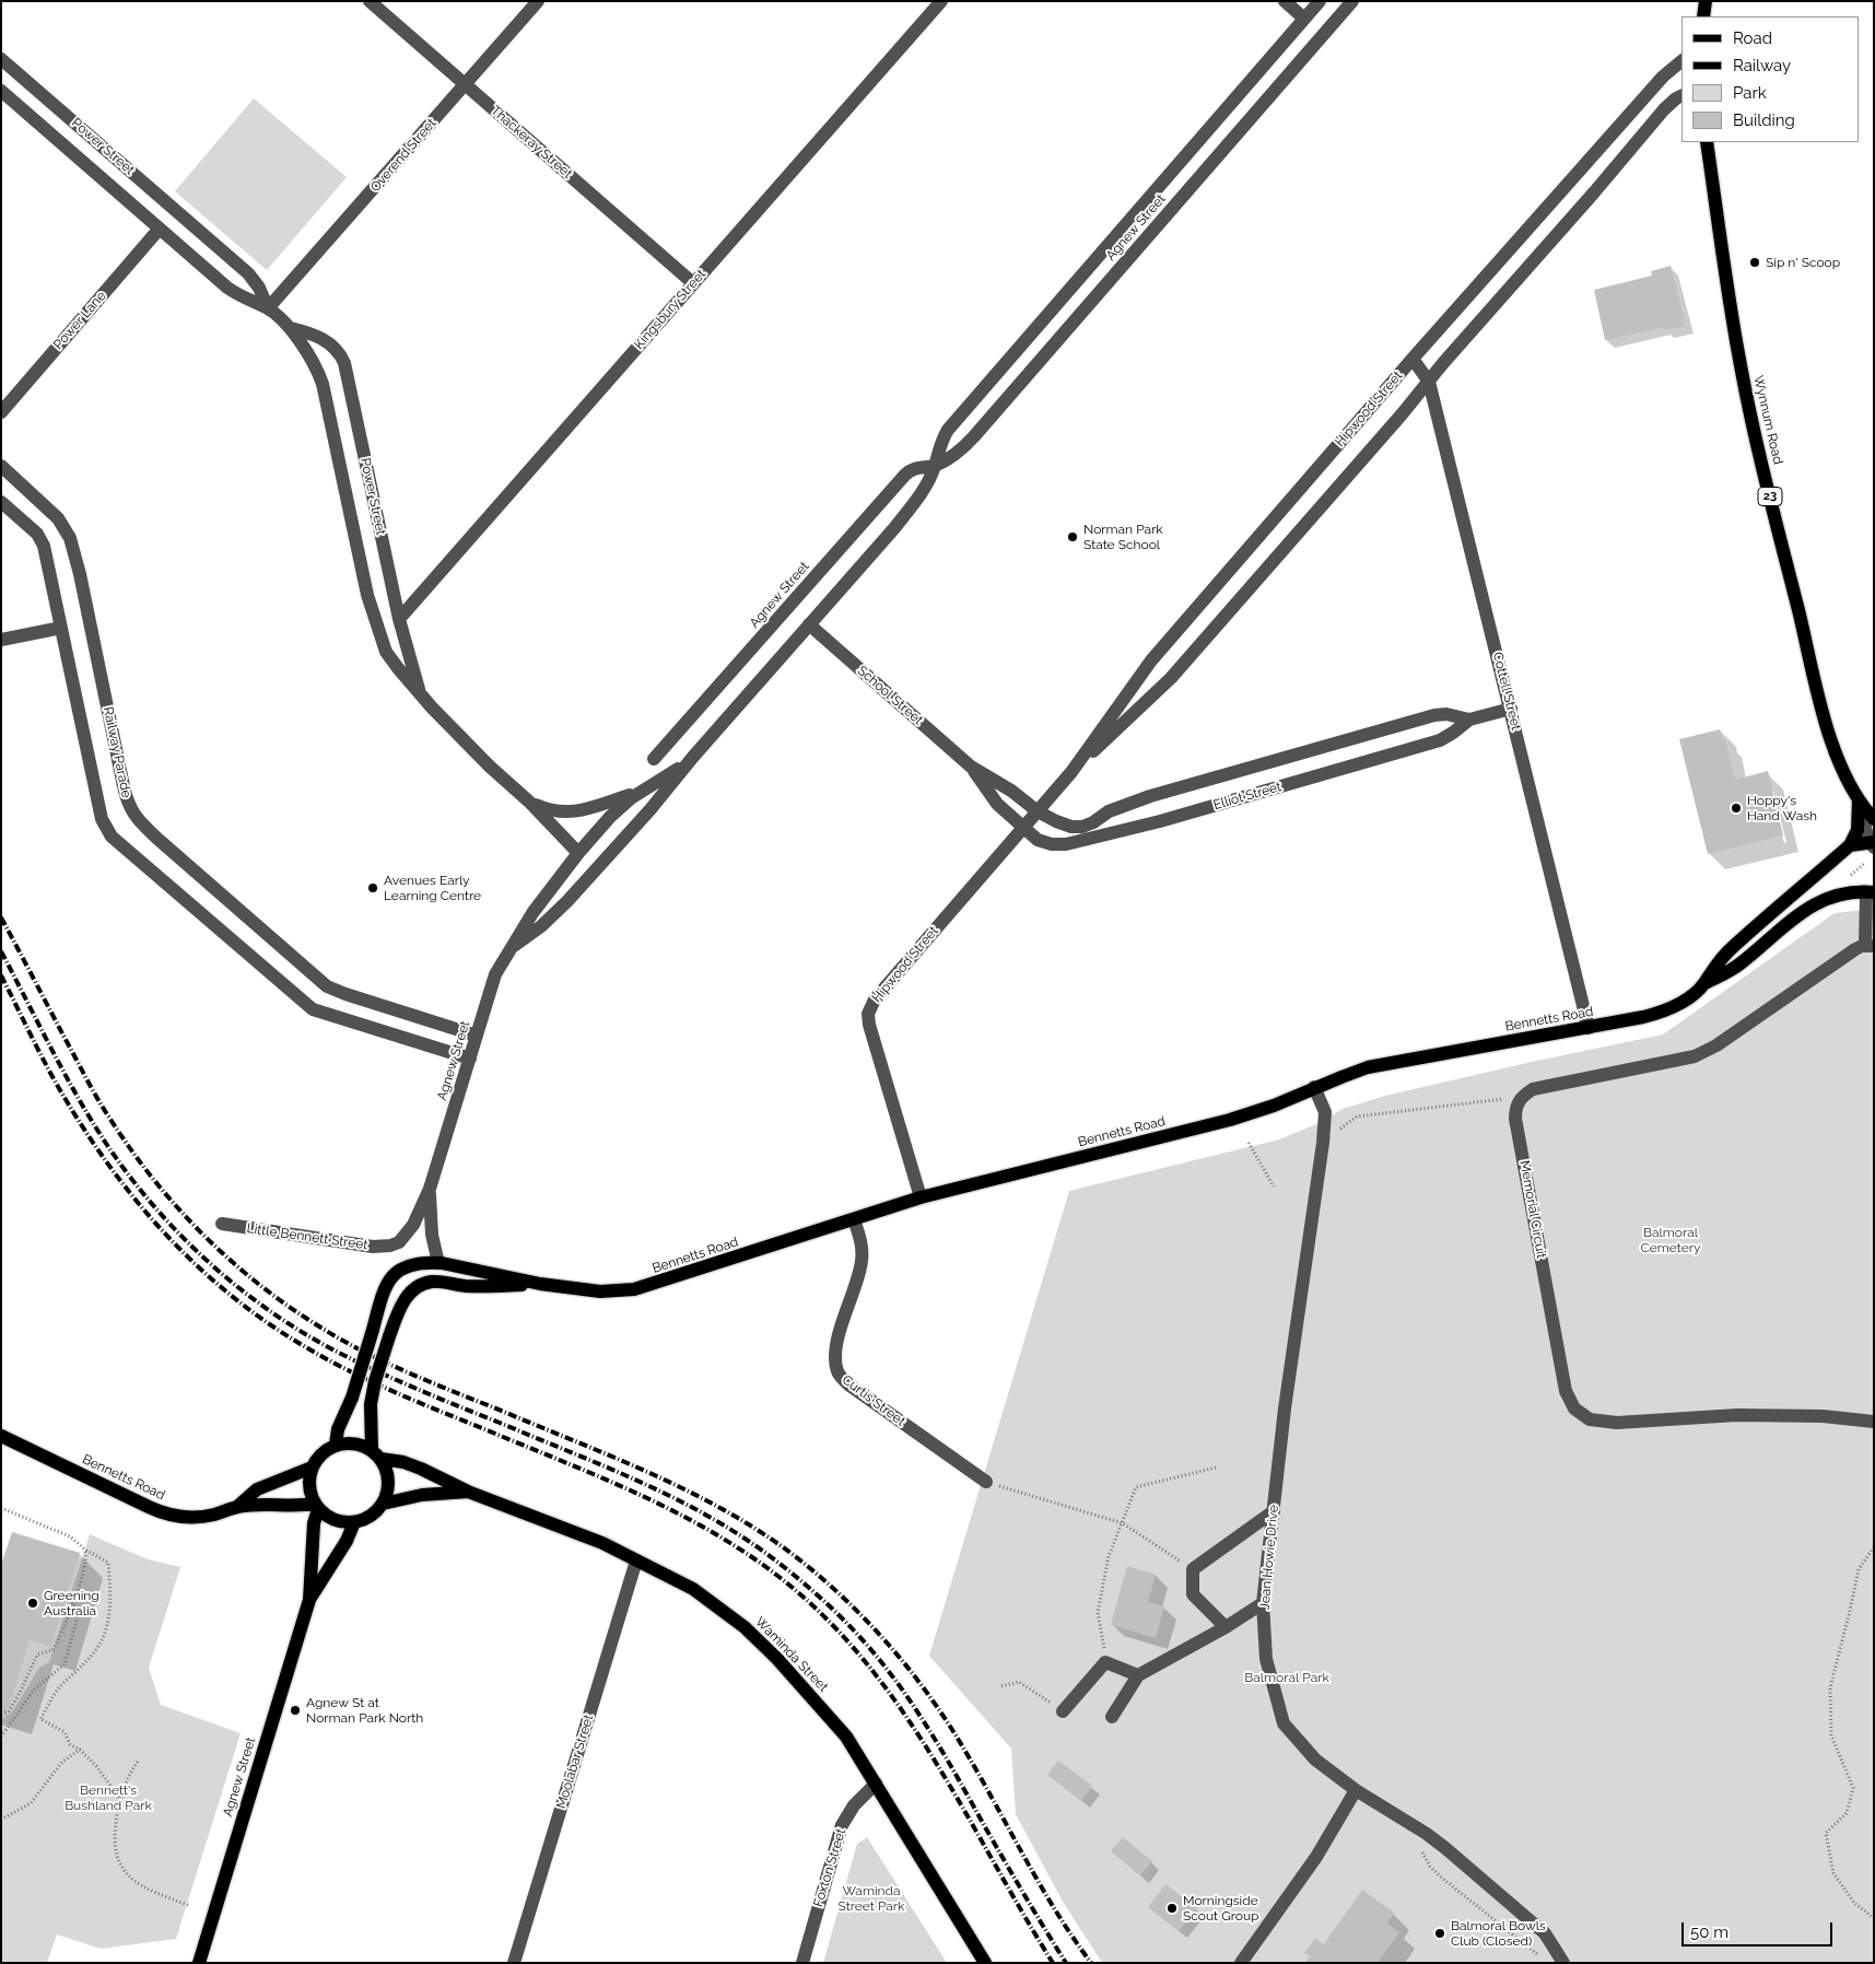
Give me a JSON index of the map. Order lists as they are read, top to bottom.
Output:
{
  "streets": {
    "main road": [
      "Agnew Street",
      "Wynnum Road",
      "23",
      "Bennetts Road",
      "Waminda Street"
    ],
    "street": [
      "Thackeray Street",
      "Power Street",
      "Overend Street",
      "Kingsbury Street",
      "Power Lane",
      "Hipwood Street",
      "Cottell Street",
      "School Street",
      "Railway Parade",
      "Elliot Street",
      "Memorial Circuit",
      "Little Bennett Street",
      "Curtis Street",
      "Jean Howie Drive",
      "Moolabar Street",
      "Foxton Street"
    ]
  },
  "crossings": [
    ["Thackeray Street", "Overend Street"],
    ["Thackeray Street", "Kingsbury Street"],
    ["Power Street", "Overend Street"],
    ["Power Street", "Agnew Street"],
    ["Power Street", "Kingsbury Street"],
    ["Power Street", "Power Lane"],
    ["Agnew Street", "School Street"],
    ["Agnew Street", "Railway Parade"],
    ["Agnew Street", "Bennetts Road"],
    ["Agnew Street", "Little Bennett Street"],
    ["Agnew Street", "Waminda Street"],
    ["Hipwood Street", "Cottell Street"],
    ["Hipwood Street", "School Street"],
    ["Hipwood Street", "Elliot Street"],
    ["Hipwood Street", "Bennetts Road"],
    ["Cottell Street", "Elliot Street"],
    ["Cottell Street", "Bennetts Road"],
    ["School Street", "Elliot Street"],
    ["Bennetts Road", "Curtis Street"],
    ["Bennetts Road", "Jean Howie Drive"],
    ["Bennetts Road", "Waminda Street"],
    ["Waminda Street", "Moolabar Street"],
    ["Waminda Street", "Foxton Street"]
  ],
  "parks": [
    "Balmoral Cemetery",
    "Balmoral Park",
    "Bennett's Bushland Park",
    "Waminda Street Park"
  ],
  "places": [
    "Sip n' Scoop",
    "Norman Park State School",
    "Hoppy's Hand Wash",
    "Avenues Early Learning Centre",
    "Greening Australia",
    "Agnew St at Norman Park North",
    "Morningside Scout Group",
    "Balmoral Bowls Club (Closed)"
  ],
  "legend": [
    "Road",
    "Railway",
    "Park",
    "Building"
  ],
  "scale_bar": "50 m"
}
